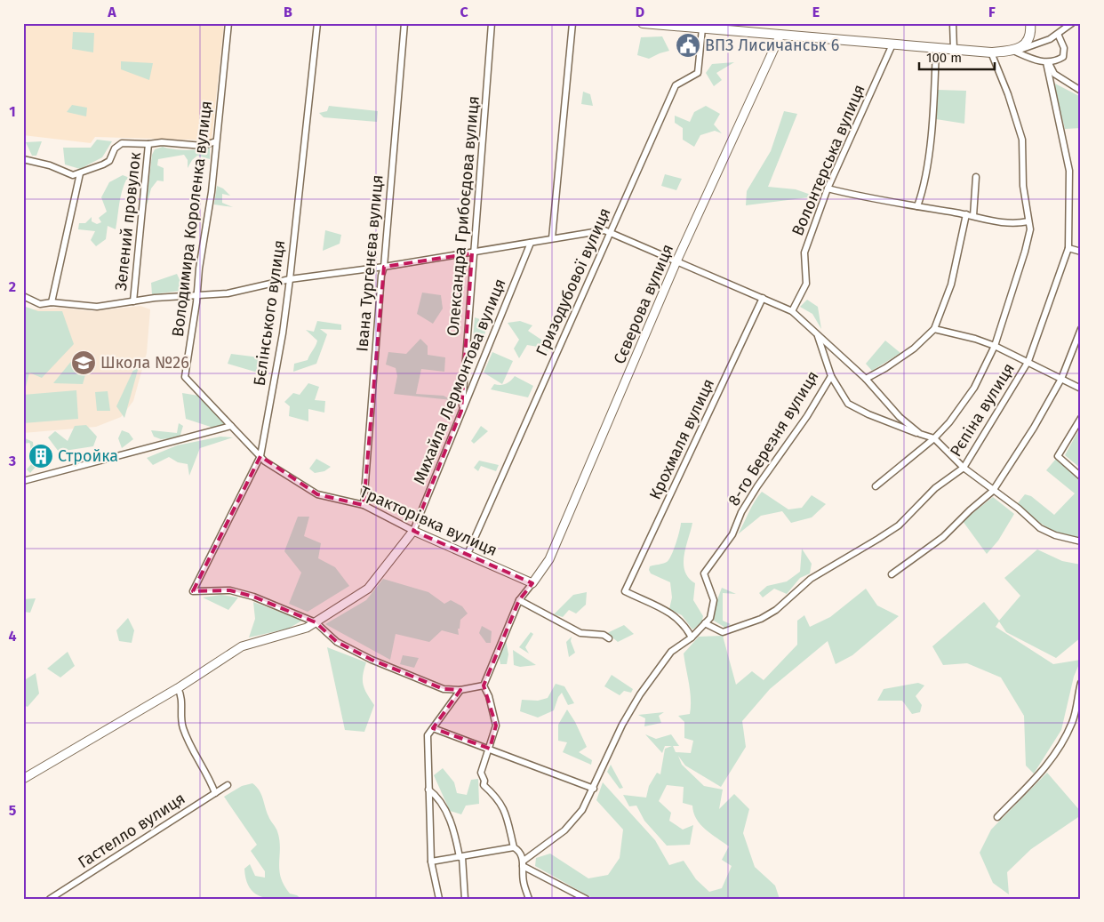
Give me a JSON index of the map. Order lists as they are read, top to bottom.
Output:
{
  "streets": {
    "main road": ["Сєверова вулиця", "Тракторівка вулиця"],
    "street": [
      "Волонтерська вулиця",
      "Олександра Грибоєдова вулиця",
      "Володимира Короленка вулиця",
      "Зелений провулок",
      "Івана Тургенєва вулиця",
      "Гризодубової вулиця",
      "Бєлінського вулиця",
      "Михайла Лермонтова вулиця",
      "Рєпіна вулиця",
      "8-го Березня вулиця",
      "Крохмаля вулиця",
      "Гастелло вулиця"
    ]
  },
  "crossings": [
    ["Олександра Грибоєдова вулиця", "Михайла Лермонтова вулиця"],
    ["Володимира Короленка вулиця", "Тракторівка вулиця"],
    ["Івана Тургенєва вулиця", "Тракторівка вулиця"],
    ["Гризодубової вулиця", "Тракторівка вулиця"],
    ["Сєверова вулиця", "Тракторівка вулиця"],
    ["Бєлінського вулиця", "Тракторівка вулиця"],
    ["Михайла Лермонтова вулиця", "Тракторівка вулиця"],
    ["Рєпіна вулиця", "8-го Березня вулиця"]
  ],
  "places": {
    "public building": ["ВПЗ Лисичанськ 6"],
    "school or university": ["Школа №26"],
    "building": ["Стройка"]
  },
  "scale_bar": "100 m",
  "grid": {
    "columns": [
      "A",
      "B",
      "C",
      "D",
      "E",
      "F"
    ],
    "rows": [
      "1",
      "2",
      "3",
      "4",
      "5"
    ]
  }
}
